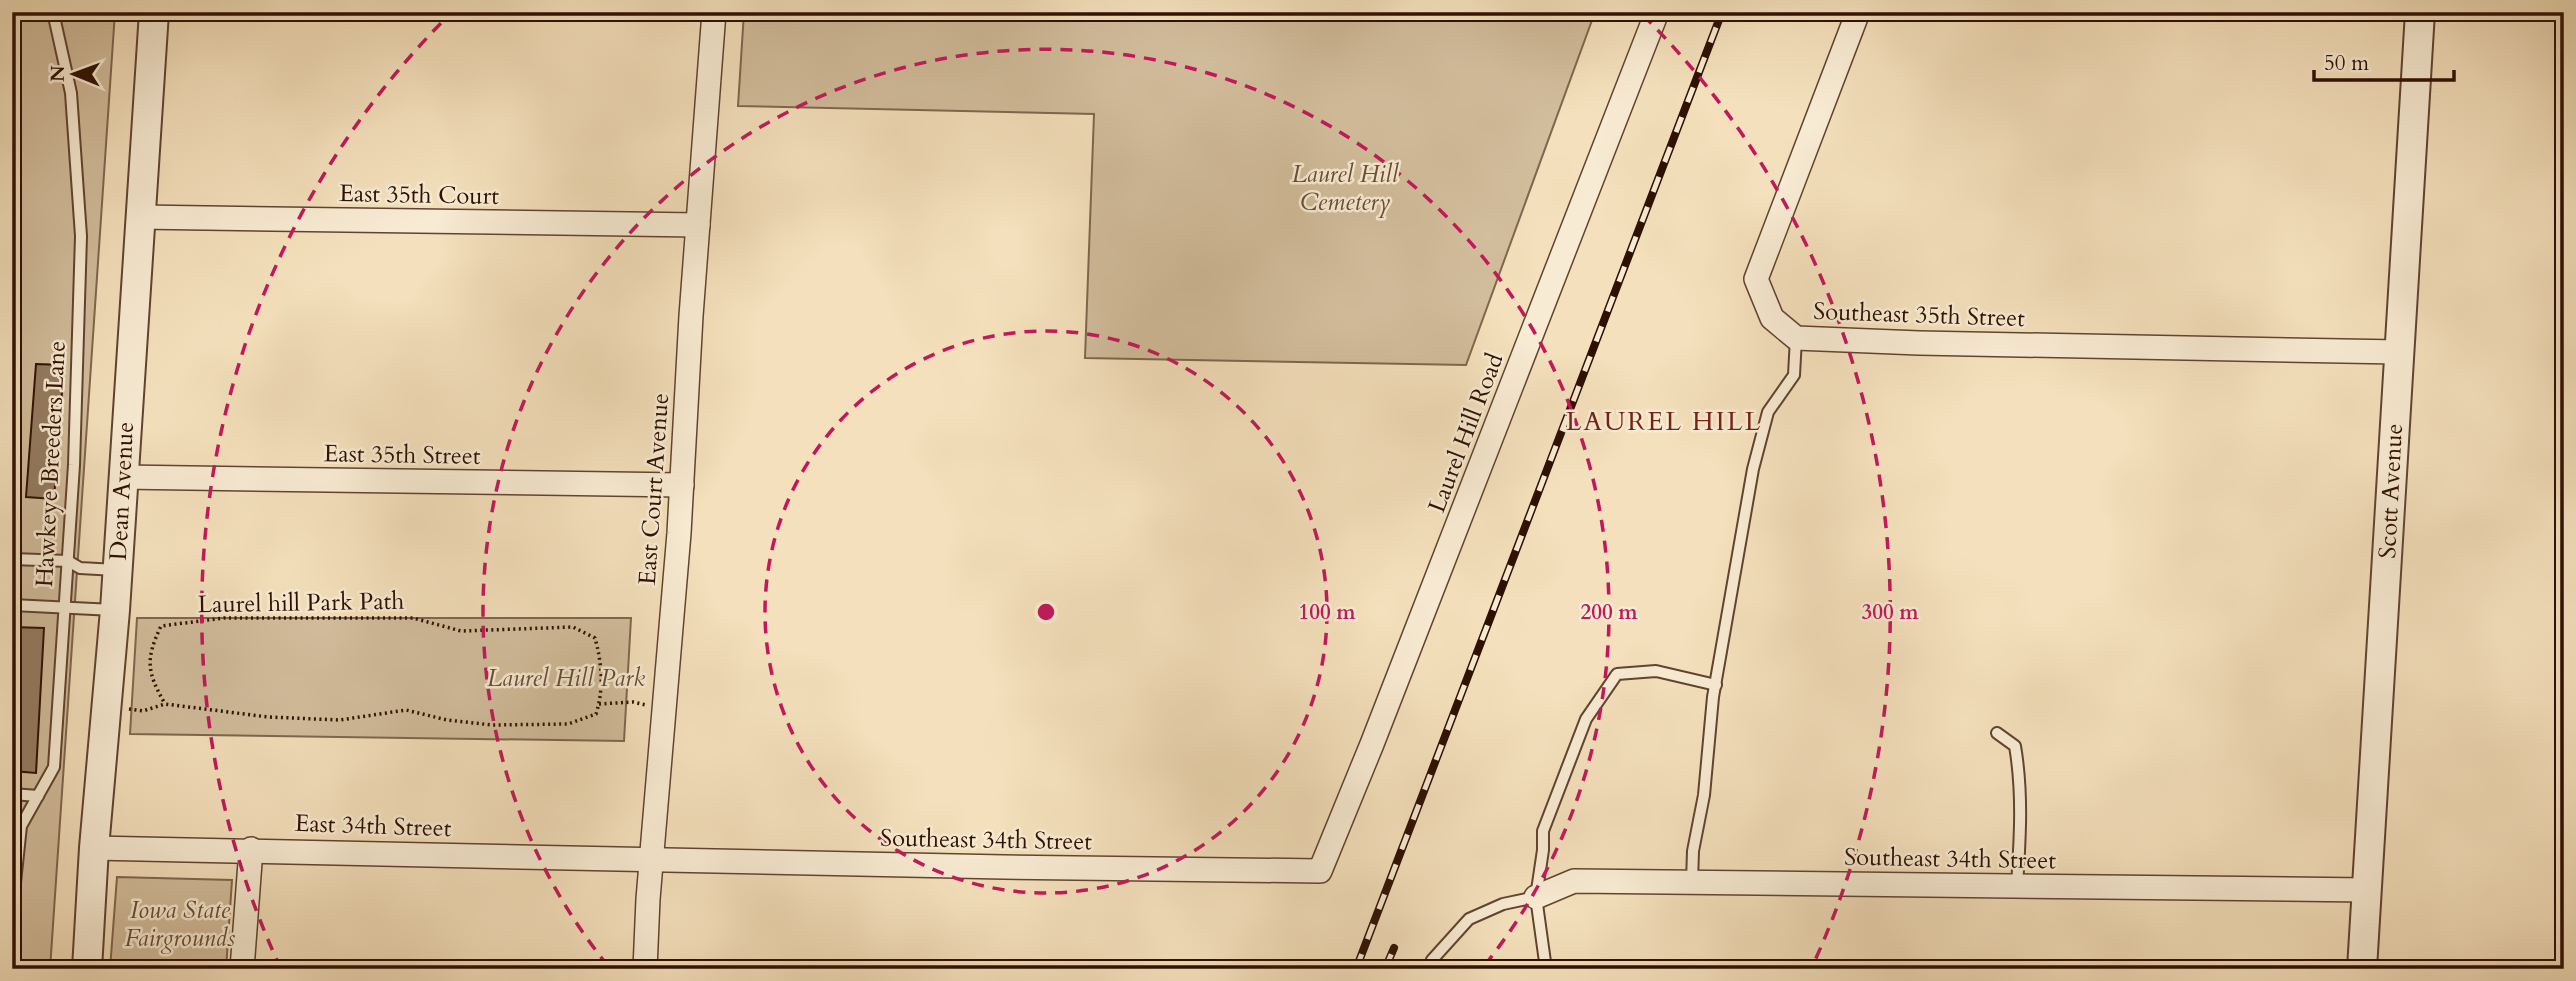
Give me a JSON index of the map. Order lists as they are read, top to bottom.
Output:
{
  "streets": {
    "street": [
      "East 35th Court",
      "Southeast 35th Street",
      "Laurel Hill Road",
      "East 35th Street",
      "East Court Avenue",
      "Dean Avenue",
      "Scott Avenue",
      "East 34th Street",
      "Southeast 34th Street"
    ],
    "lane": ["Hawkeye Breeders Lane"],
    "path": ["Laurel hill Park Path"]
  },
  "crossings": [
    ["East 35th Court", "East Court Avenue"],
    ["East 35th Court", "Dean Avenue"],
    ["Southeast 35th Street", "Scott Avenue"],
    ["Laurel Hill Road", "Southeast 34th Street"],
    ["East 35th Street", "East Court Avenue"],
    ["East 35th Street", "Dean Avenue"],
    ["East Court Avenue", "East 34th Street"],
    ["East Court Avenue", "Southeast 34th Street"],
    ["Dean Avenue", "East 34th Street"],
    ["Scott Avenue", "Southeast 34th Street"],
    ["East 34th Street", "Southeast 34th Street"]
  ],
  "districts": ["LAUREL HILL"],
  "parks": ["Laurel Hill Cemetery", "Laurel Hill Park", "Iowa State Fairgrounds"],
  "scale_bar": "50 m",
  "north": "left",
  "rings": ["100 m", "200 m", "300 m"]
}
